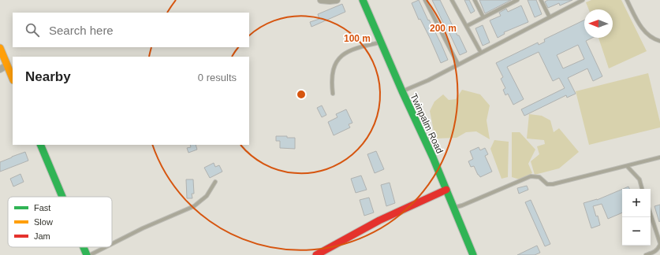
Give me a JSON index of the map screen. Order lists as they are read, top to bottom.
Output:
{
  "streets": {
    "street": ["Twinpalm Road"]
  },
  "legend": ["Fast", "Slow", "Jam"],
  "north": "left",
  "page": {
    "search": "Search here",
    "heading": ["Nearby", "0 results"],
    "map_buttons": ["+", "−"]
  },
  "rings": ["200 m", "100 m"]
}
